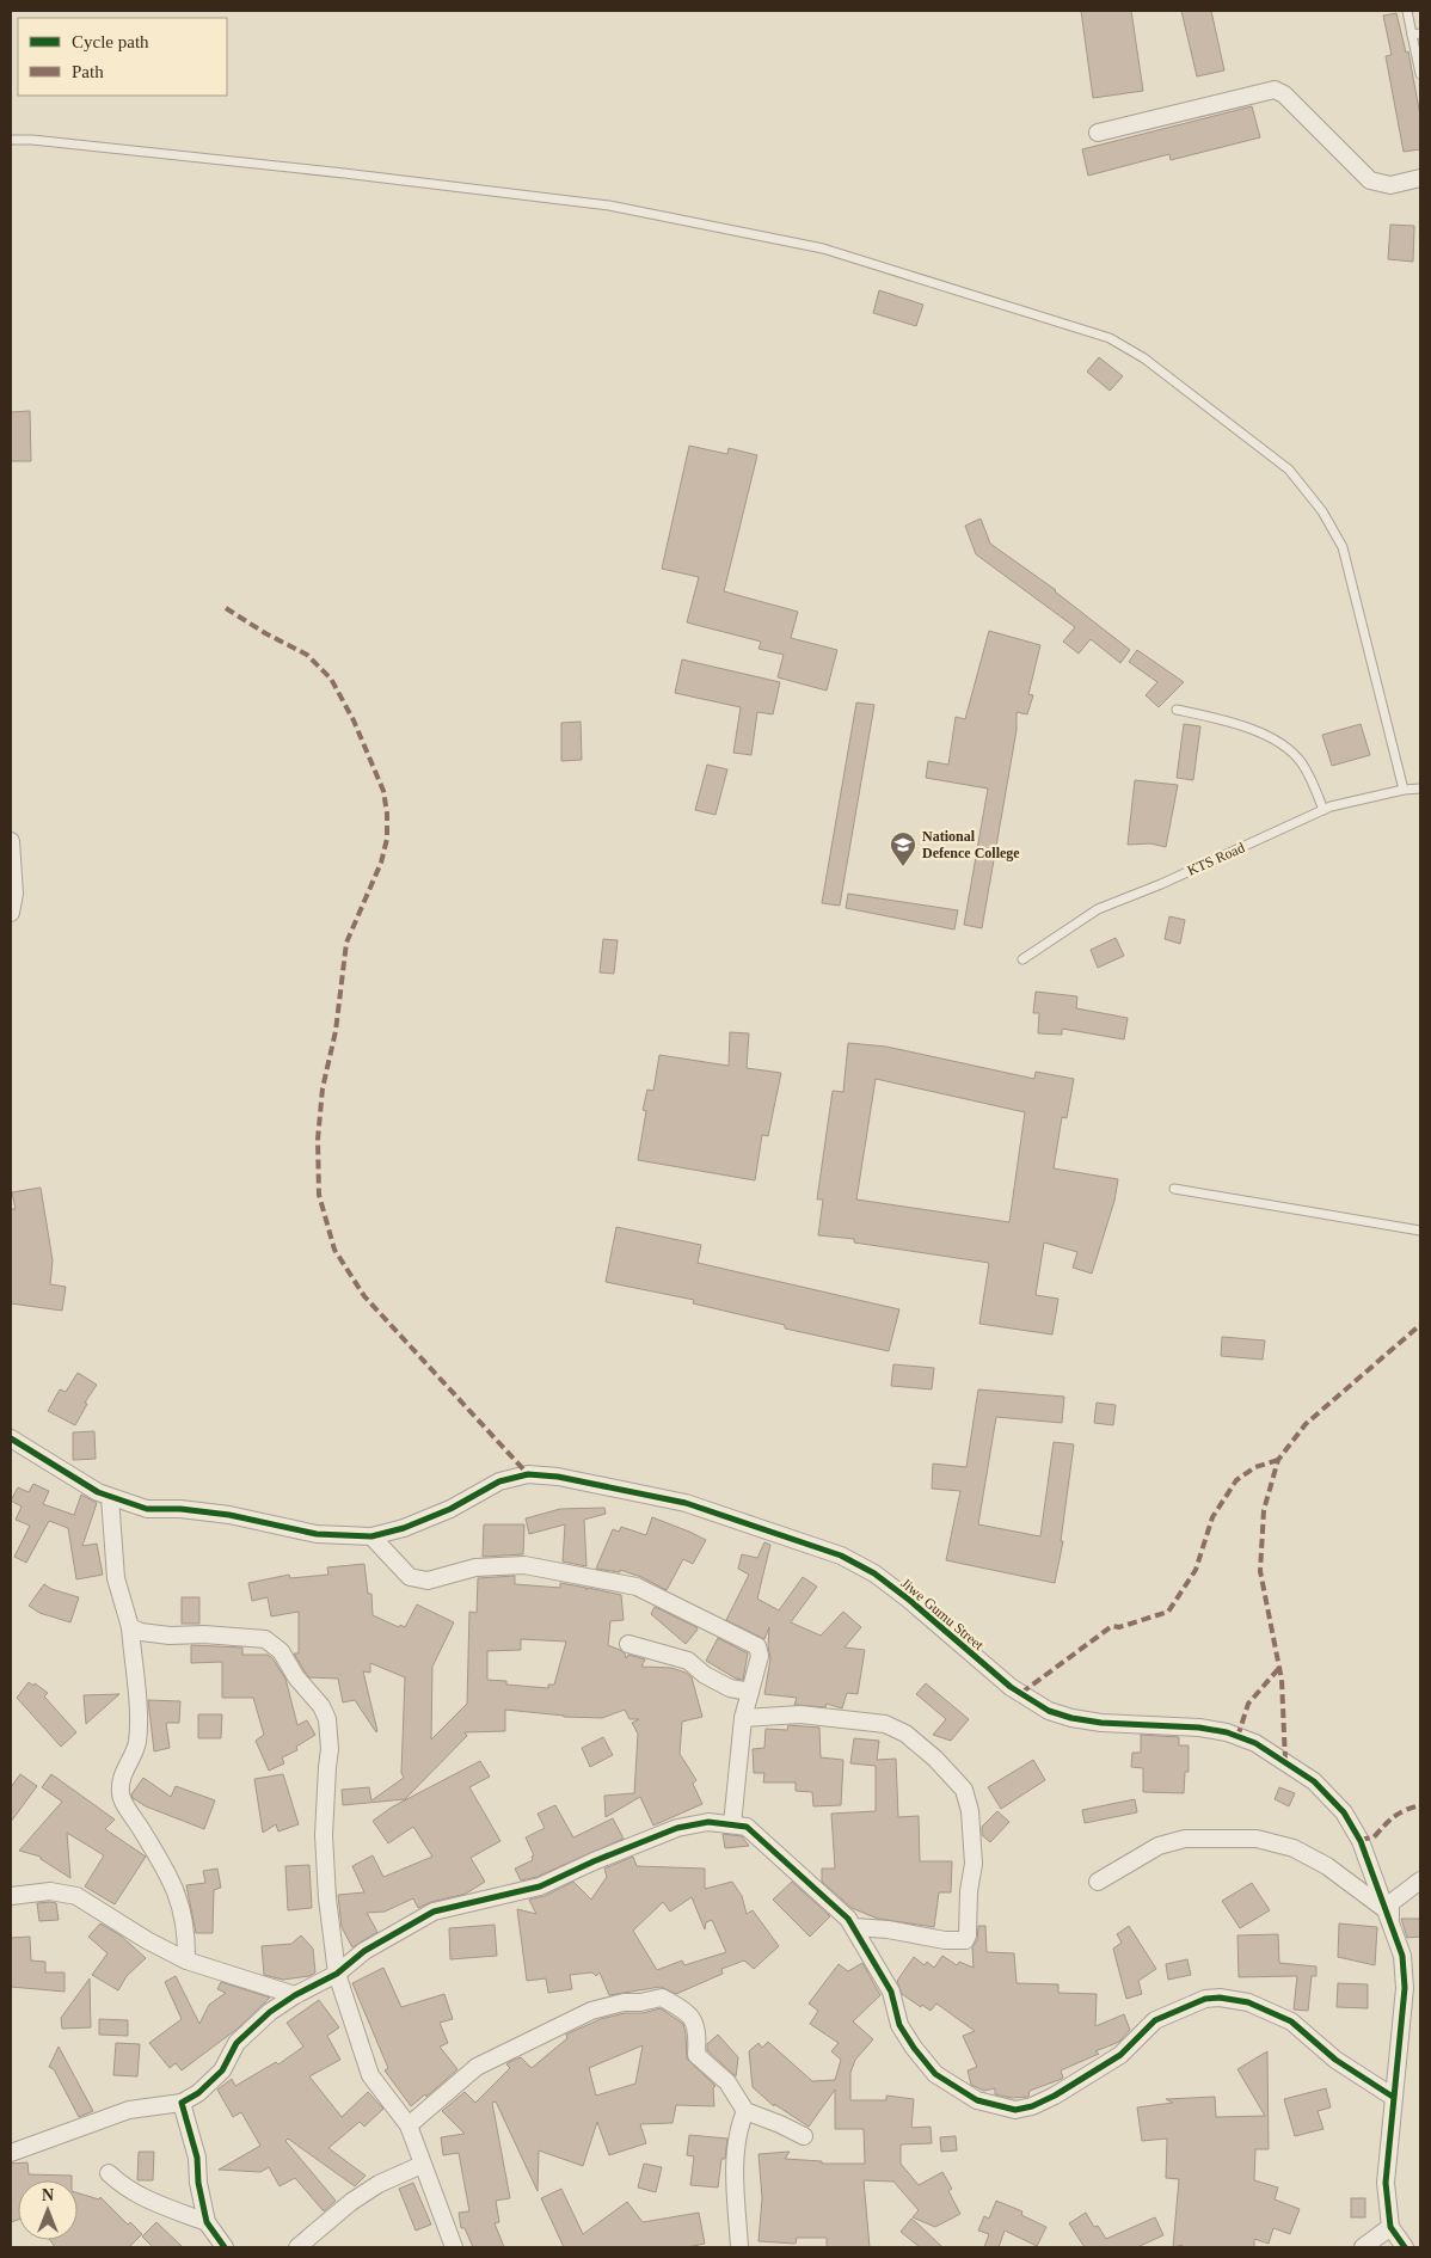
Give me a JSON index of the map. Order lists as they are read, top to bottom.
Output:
{
  "streets": {
    "street": ["Jiwe Gumu Street"],
    "lane": ["KTS Road"]
  },
  "places": {
    "school or university": ["National Defence College"]
  },
  "legend": ["Cycle path", "Path"],
  "north": "top"
}
